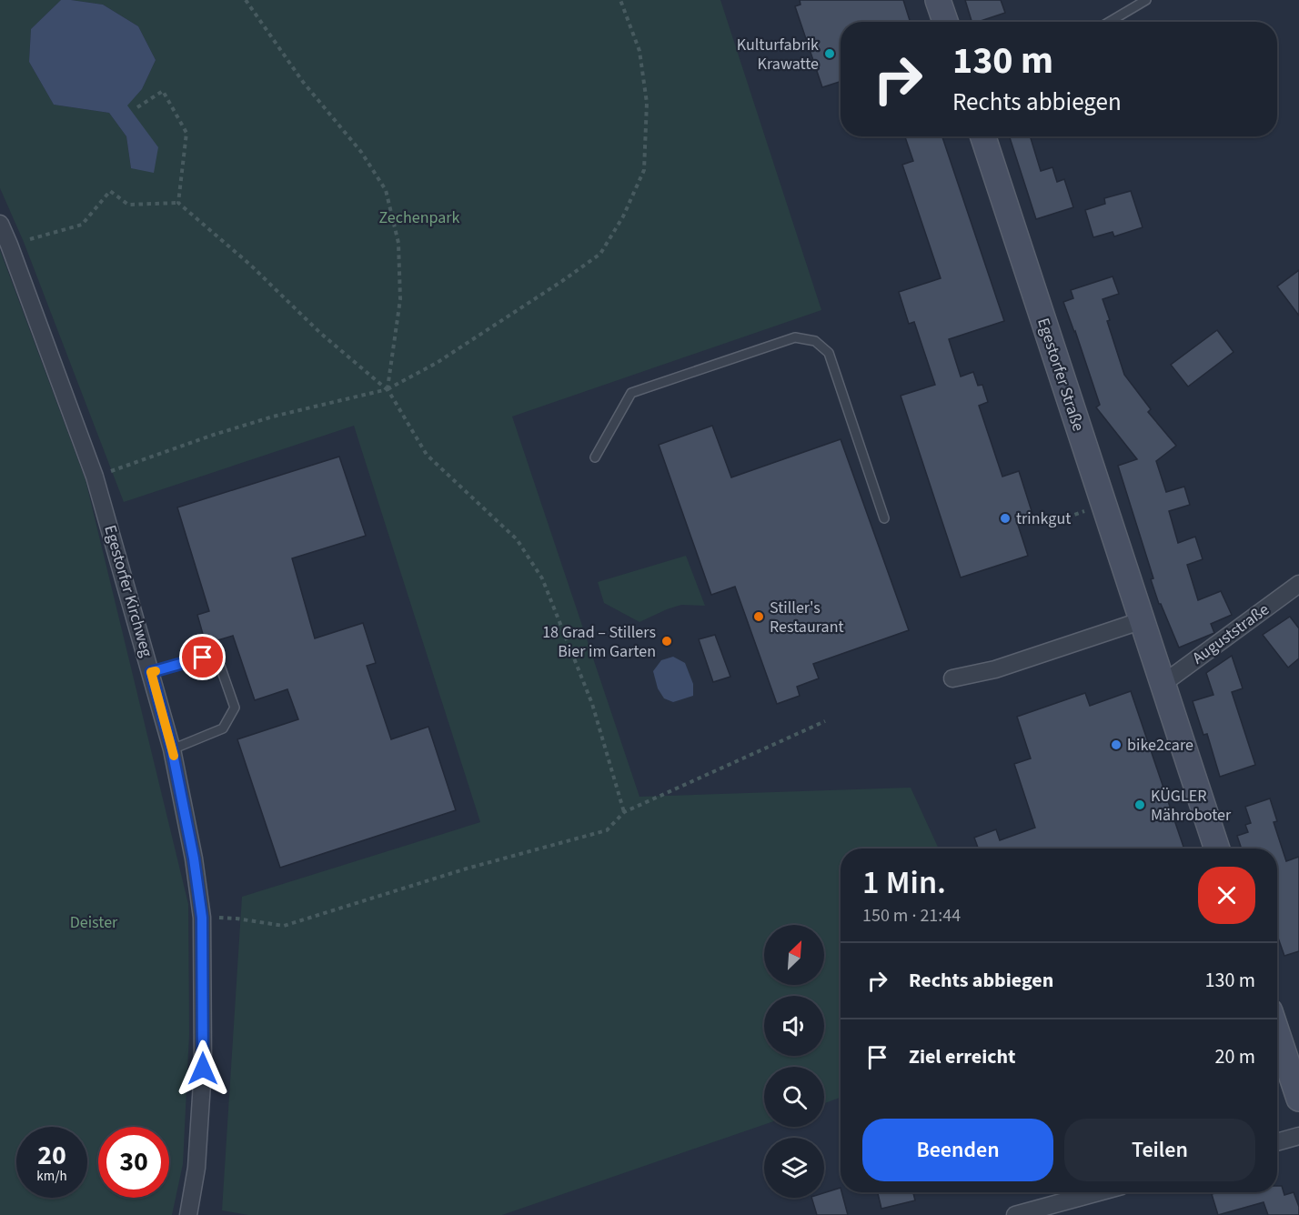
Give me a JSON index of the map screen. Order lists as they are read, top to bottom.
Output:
{
  "streets": {
    "main road": ["Egestorfer Straße"],
    "street": ["Egestorfer Kirchweg", "Auguststraße"]
  },
  "crossings": [
    ["Egestorfer Straße", "Auguststraße"]
  ],
  "parks": ["Zechenpark", "Deister"],
  "places": [
    "Kulturfabrik Krawatte",
    "trinkgut",
    "Stiller's Restaurant",
    "18 Grad – Stillers Bier im Garten",
    "bike2care",
    "KÜGLER Mähroboter"
  ],
  "north": "top right",
  "page": {
    "turn": ["130 m", "Rechts abbiegen"],
    "heading": ["1 Min.", "150 m · 21:44"],
    "list": [
      {
        "name": "Rechts abbiegen",
        "value": "130 m"
      },
      {
        "name": "Ziel erreicht",
        "value": "20 m"
      }
    ],
    "buttons": ["Beenden", "Teilen"],
    "speed": "20 km/h",
    "limit": "30"
  }
}
